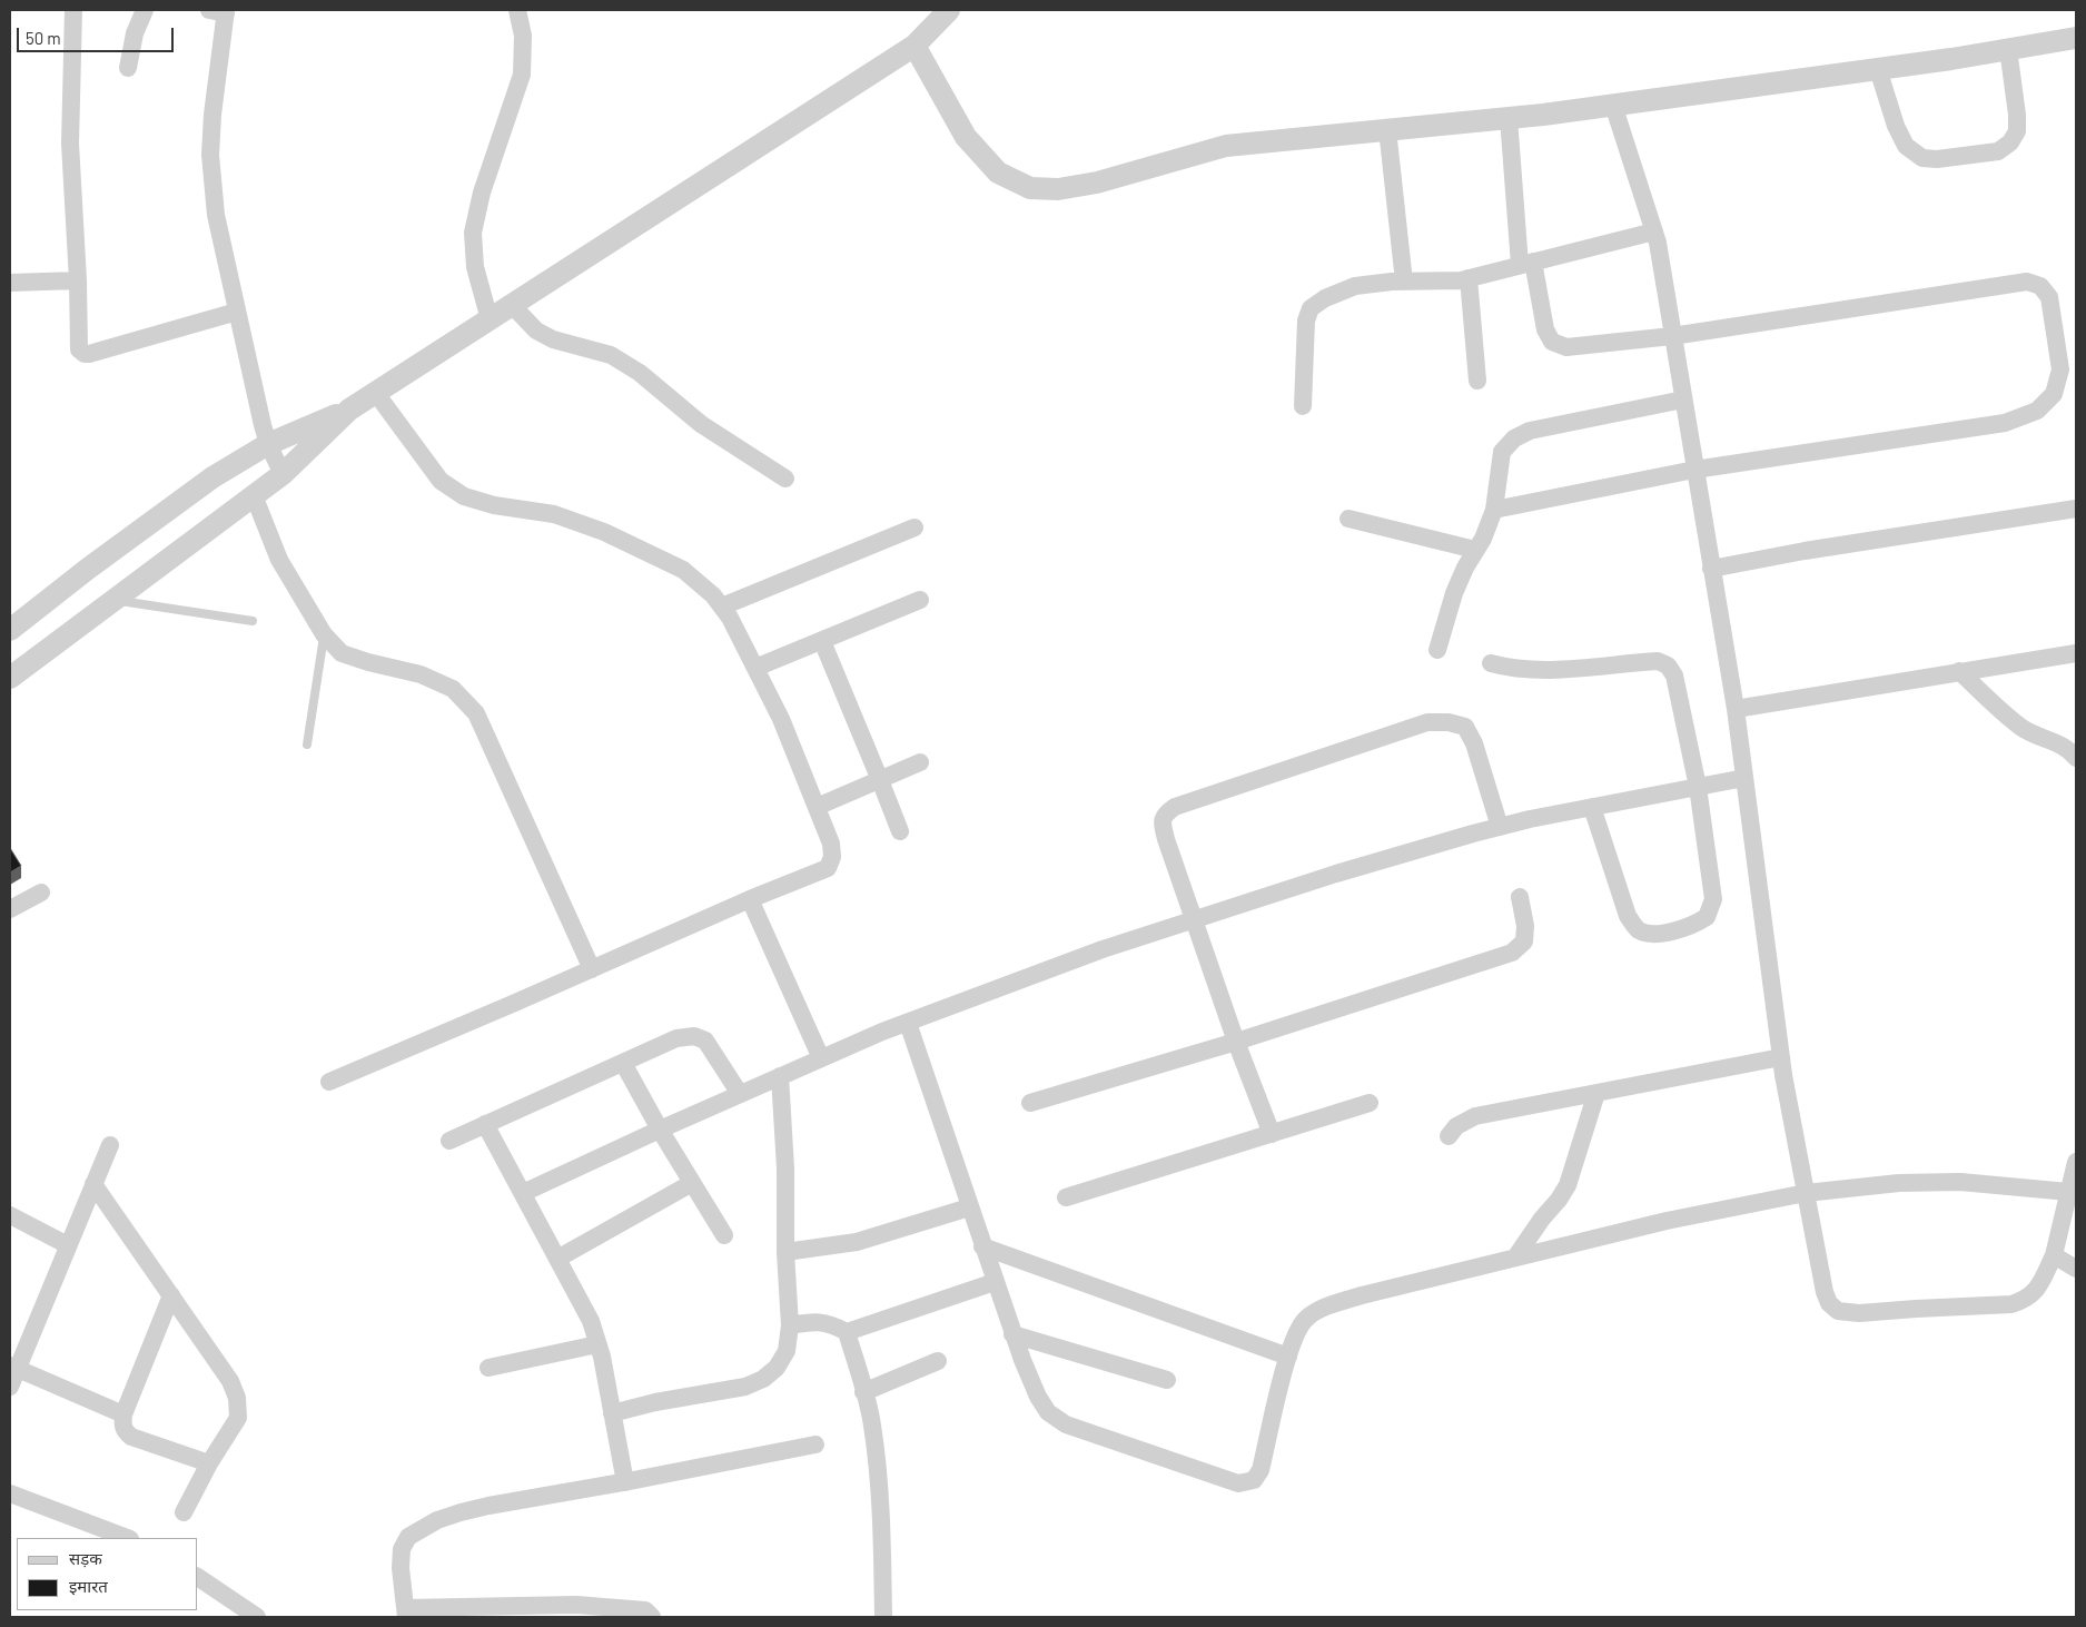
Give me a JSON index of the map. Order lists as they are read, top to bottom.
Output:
{
  "legend": ["सड़क", "इमारत"],
  "scale_bar": "50 m"
}
